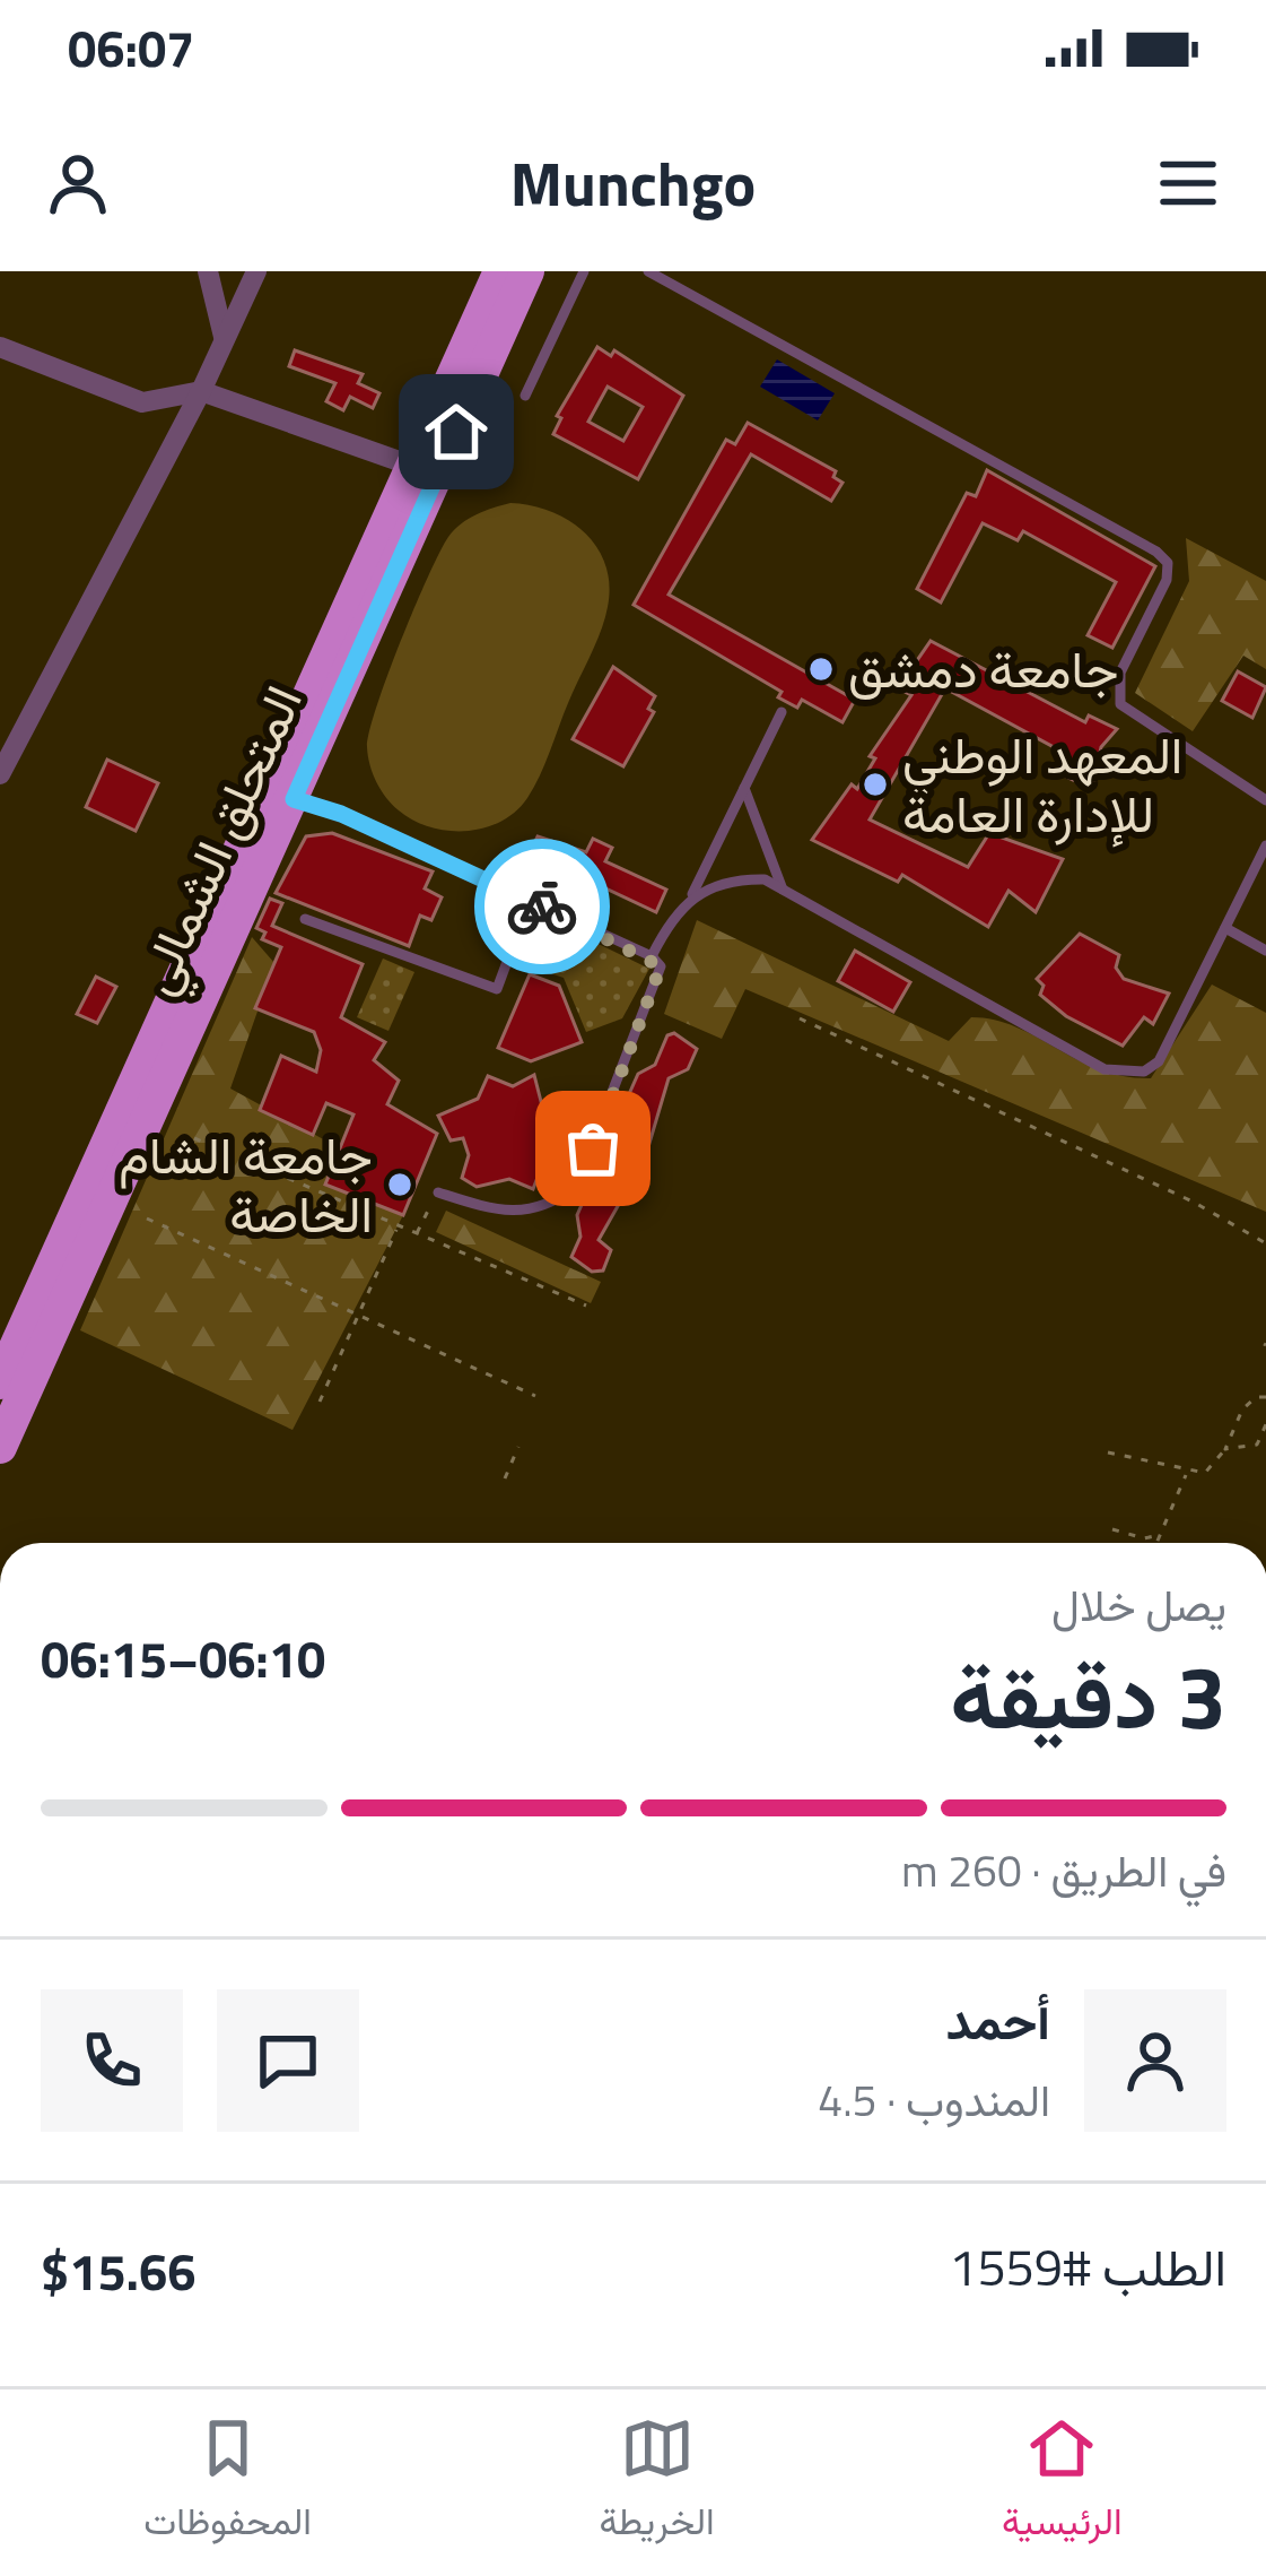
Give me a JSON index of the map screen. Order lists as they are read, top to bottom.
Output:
{
  "streets": {
    "highway": ["المتحلق الشمالي"]
  },
  "places": ["جامعة دمشق", "المعهد الوطني للإدارة العامة", "جامعة الشام الخاصة"],
  "page": {
    "status": "06:07",
    "header": "Munchgo",
    "heading": ["3 دقيقة", "يصل خلال", "06:10–06:15"],
    "panel": [
      "أحمد",
      "المندوب · 4.5",
      "الطلب #1559",
      "$15.66"
    ],
    "bar": "في الطريق · 260 m",
    "tabs": ["الرئيسية", "الخريطة", "المحفوظات"]
  }
}
